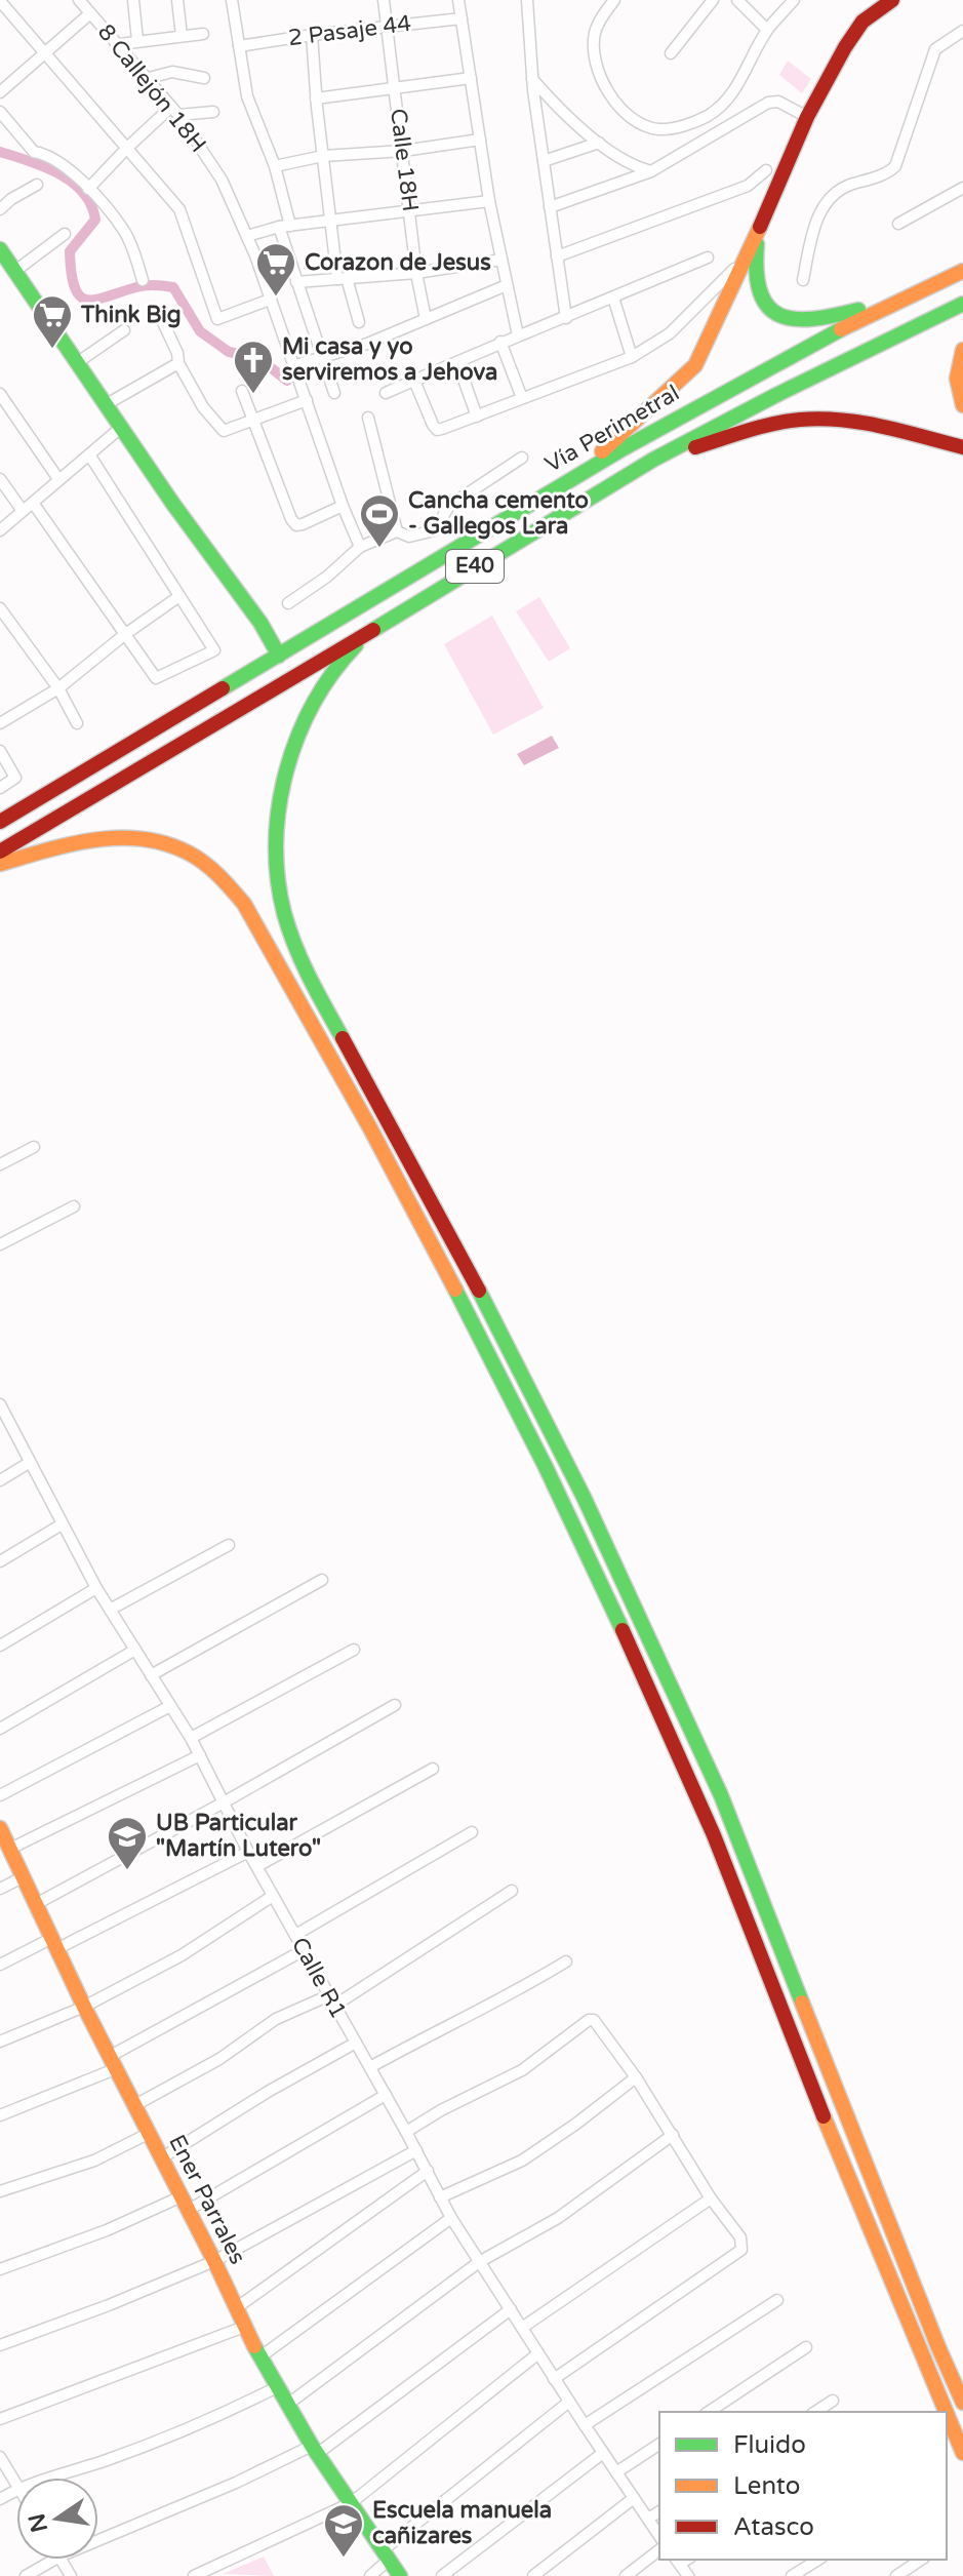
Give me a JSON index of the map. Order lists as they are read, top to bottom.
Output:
{
  "streets": {
    "main road": ["Vía Perimetral", "E40", "Ener Parrales"],
    "street": [
      "2 Pasaje 44",
      "8 Callejón 18H",
      "Calle 18H",
      "Calle R1"
    ]
  },
  "crossings": [
    ["2 Pasaje 44", "Calle 18H"]
  ],
  "places": {
    "supermarket": ["Corazon de Jesus", "Think Big"],
    "church": ["Mi casa y yo serviremos a Jehova"],
    "sports": ["Cancha cemento - Gallegos Lara"],
    "school or university": ["UB Particular \"Martín Lutero\"", "Escuela manuela cañizares"]
  },
  "legend": ["Fluido", "Lento", "Atasco"],
  "north": "left"
}
